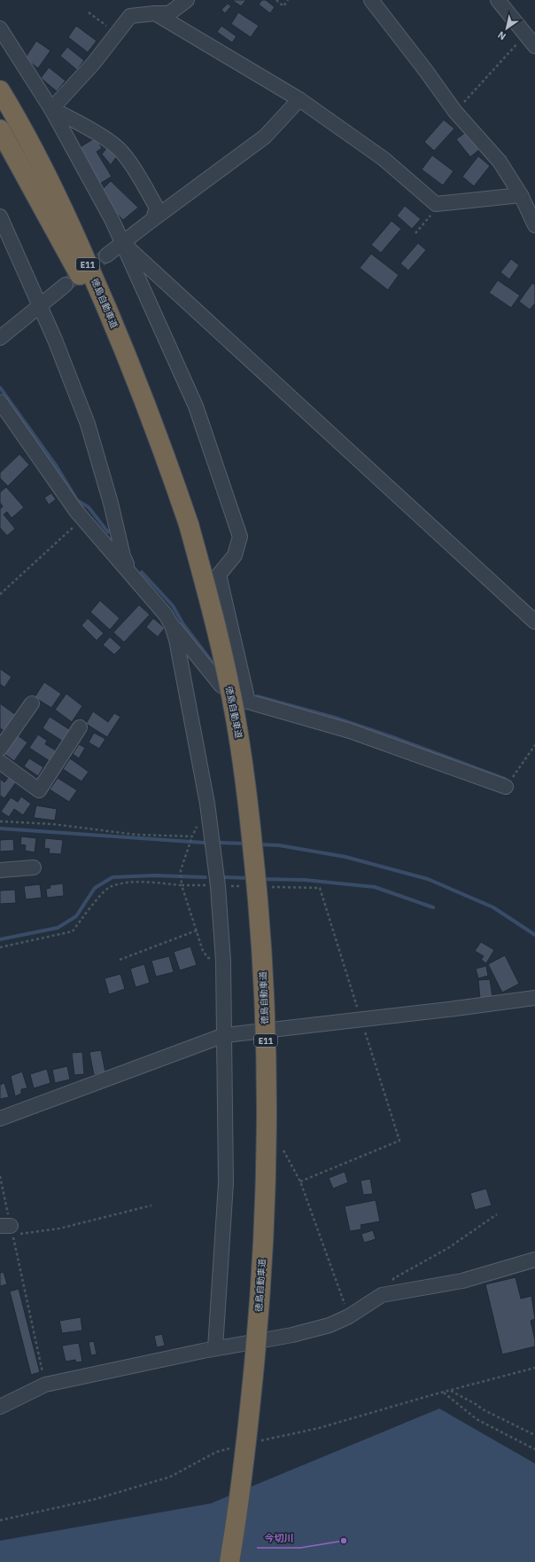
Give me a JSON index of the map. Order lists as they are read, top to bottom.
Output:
{
  "streets": {
    "highway": ["E11", "徳島自動車道"]
  },
  "places": ["今切川"],
  "north": "bottom left"
}
